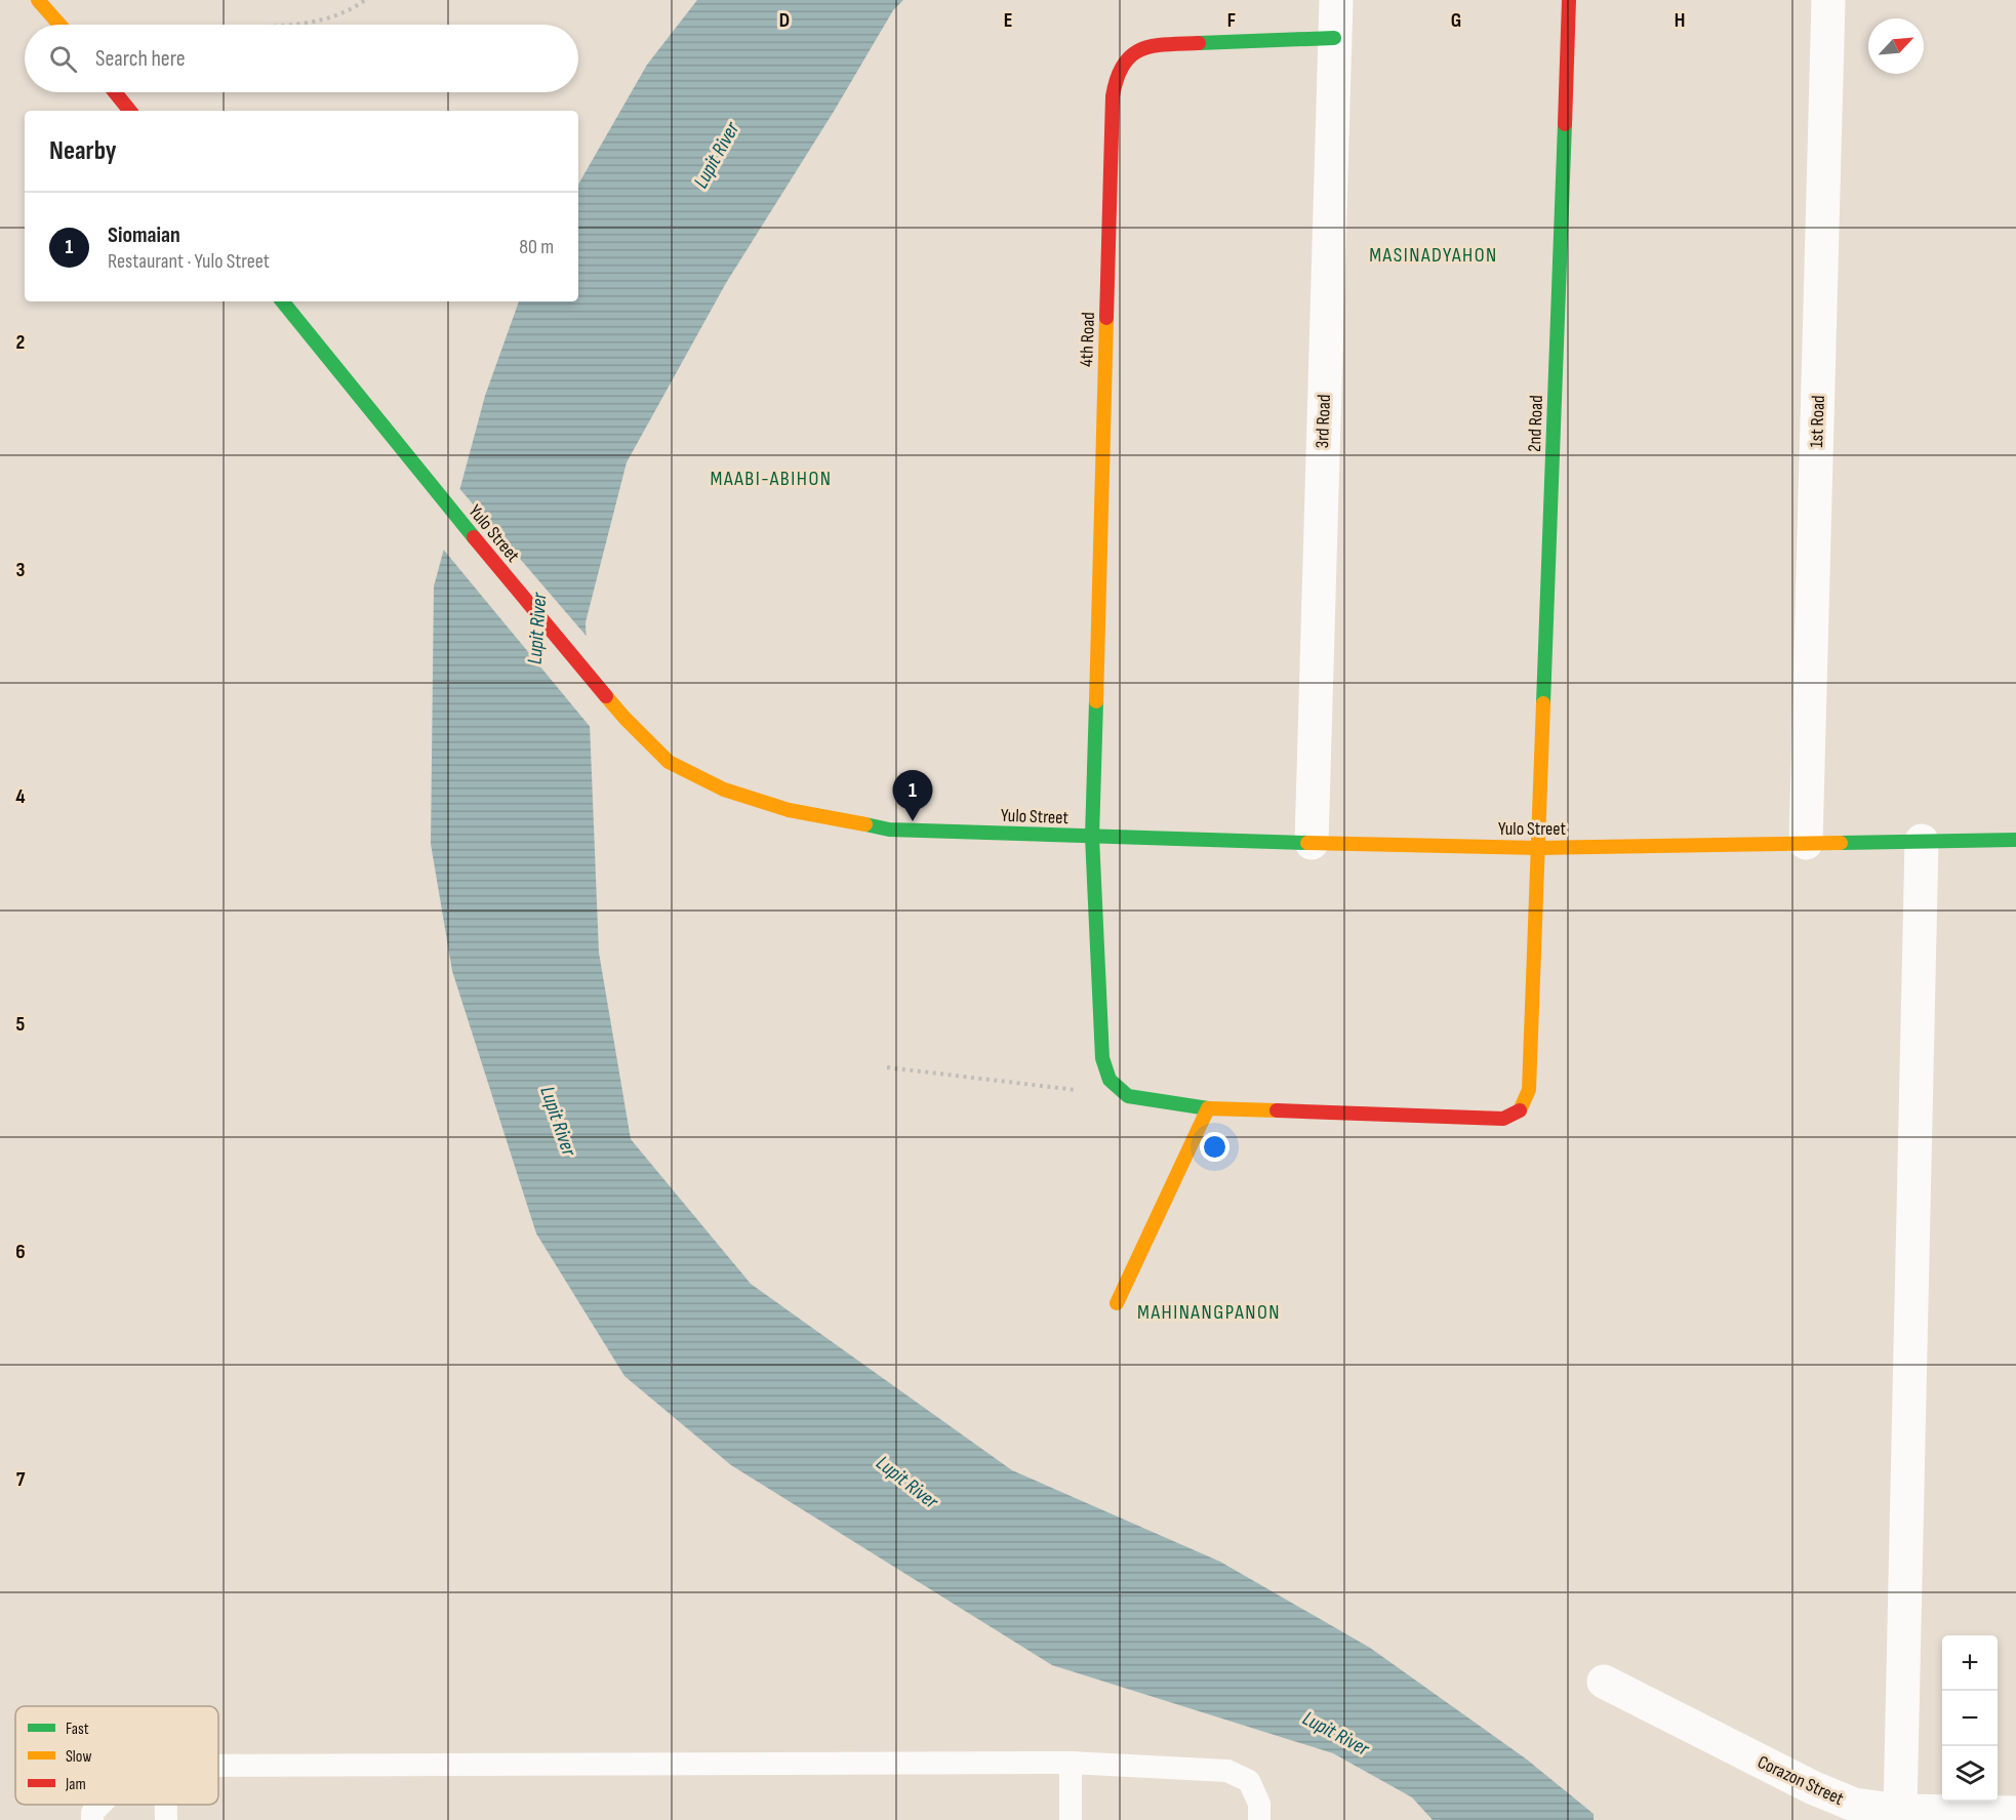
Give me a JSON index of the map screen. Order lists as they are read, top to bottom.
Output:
{
  "streets": {
    "street": [
      "4th Road",
      "3rd Road",
      "1st Road",
      "2nd Road",
      "Yulo Street",
      "Corazon Street"
    ]
  },
  "crossings": [
    ["4th Road", "3rd Road"],
    ["4th Road", "2nd Road"],
    ["4th Road", "Yulo Street"],
    ["3rd Road", "Yulo Street"],
    ["1st Road", "Yulo Street"],
    ["2nd Road", "Yulo Street"]
  ],
  "districts": ["MASINADYAHON", "MAABI-ABIHON", "MAHINANGPANON"],
  "water": ["Lupit River"],
  "legend": ["Fast", "Slow", "Jam"],
  "north": "top right",
  "page": {
    "search": "Search here",
    "heading": "Nearby",
    "list": [
      {
        "mark": "1",
        "name": "Siomaian",
        "note": "Restaurant · Yulo Street",
        "value": "80 m"
      }
    ],
    "pins": "1",
    "map_buttons": ["+", "−"]
  },
  "grid": {
    "columns": [
      "D",
      "E",
      "F",
      "G",
      "H"
    ],
    "rows": [
      "2",
      "3",
      "4",
      "5",
      "6",
      "7"
    ]
  }
}
